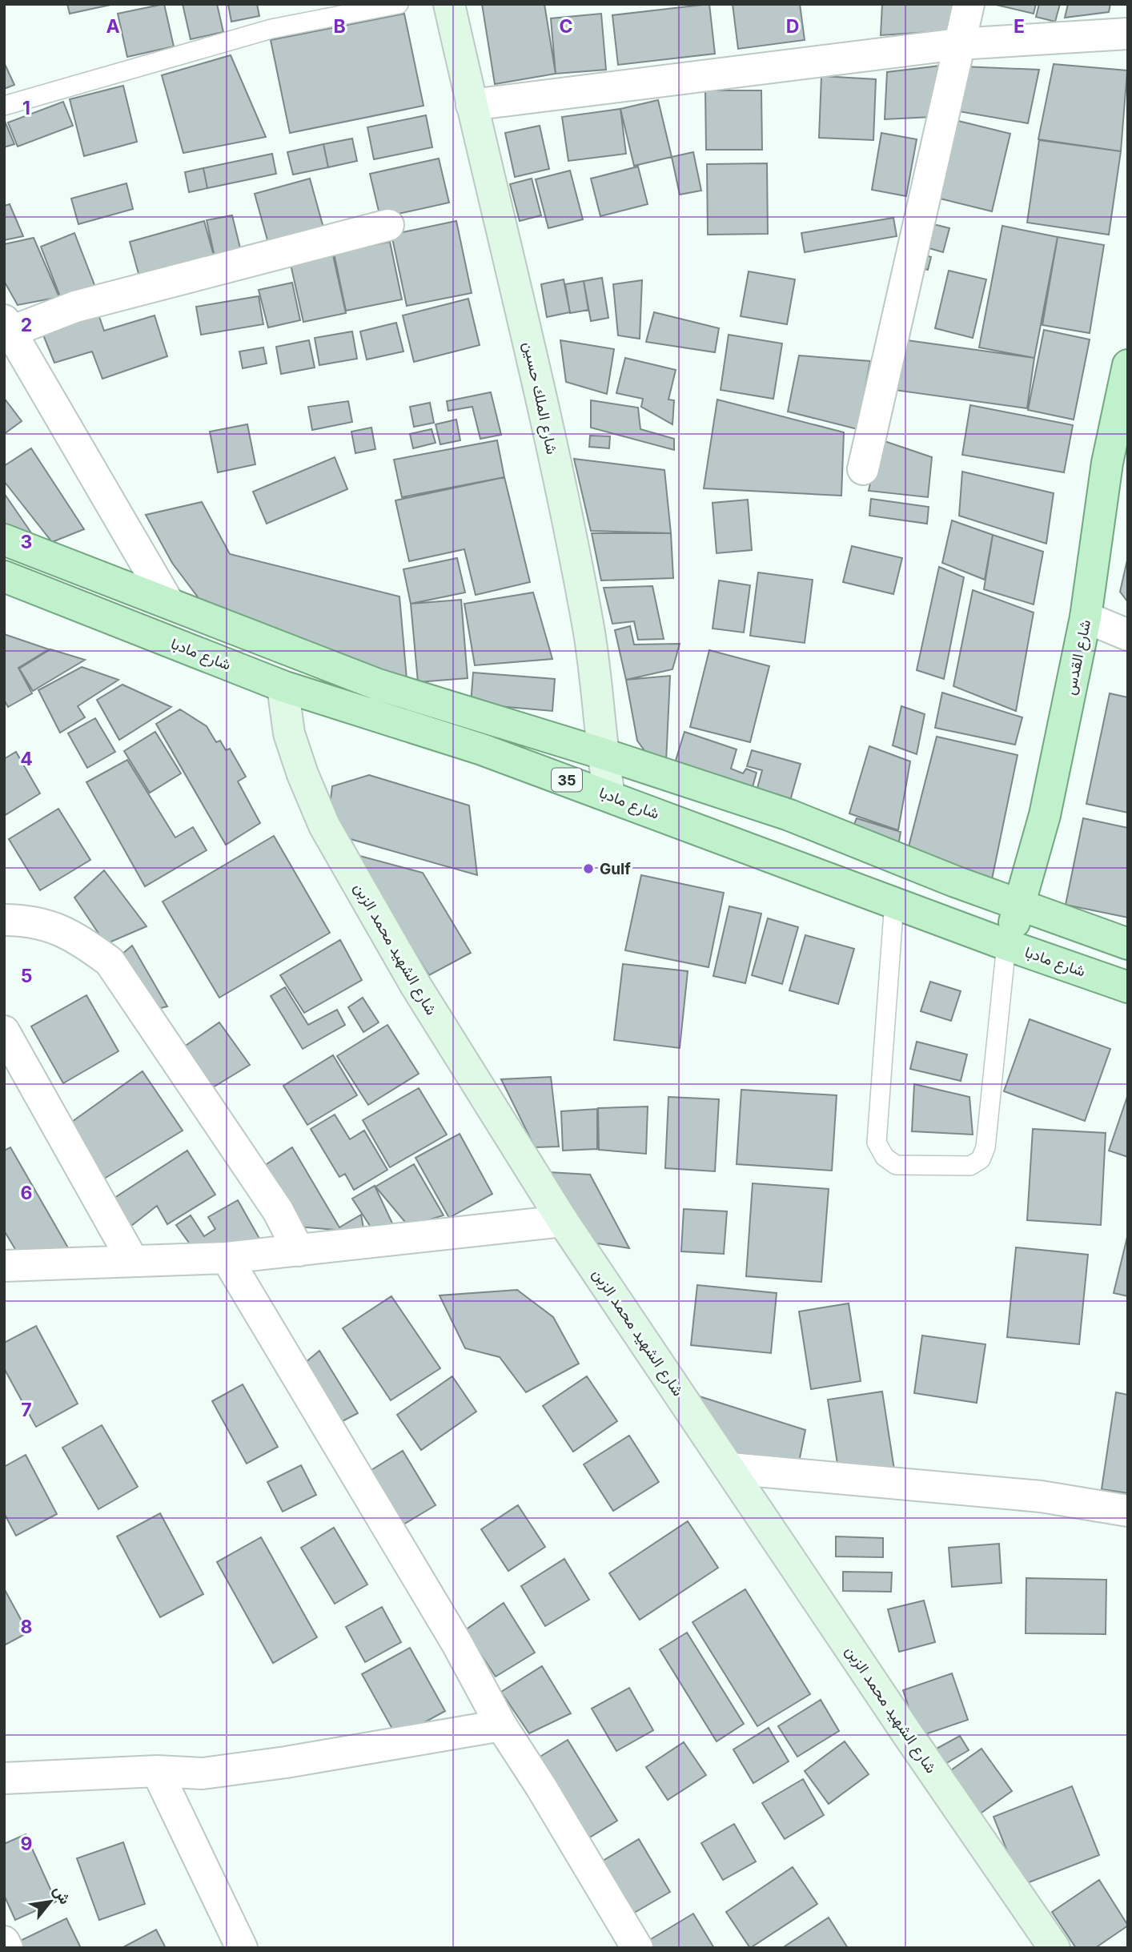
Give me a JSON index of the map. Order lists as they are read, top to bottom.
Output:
{
  "streets": {
    "main road": ["شارع مادبا", "شارع القدس", "35"],
    "street": ["شارع الملك حسين", "شارع الشهيد محمد الزبن"]
  },
  "crossings": [
    ["شارع الملك حسين", "شارع مادبا"],
    ["شارع الملك حسين", "35"],
    ["شارع مادبا", "شارع القدس"],
    ["شارع مادبا", "شارع الشهيد محمد الزبن"],
    ["شارع القدس", "35"]
  ],
  "places": ["Gulf"],
  "north": "top right",
  "grid": {
    "columns": [
      "A",
      "B",
      "C",
      "D",
      "E"
    ],
    "rows": [
      "1",
      "2",
      "3",
      "4",
      "5",
      "6",
      "7",
      "8",
      "9"
    ]
  }
}
